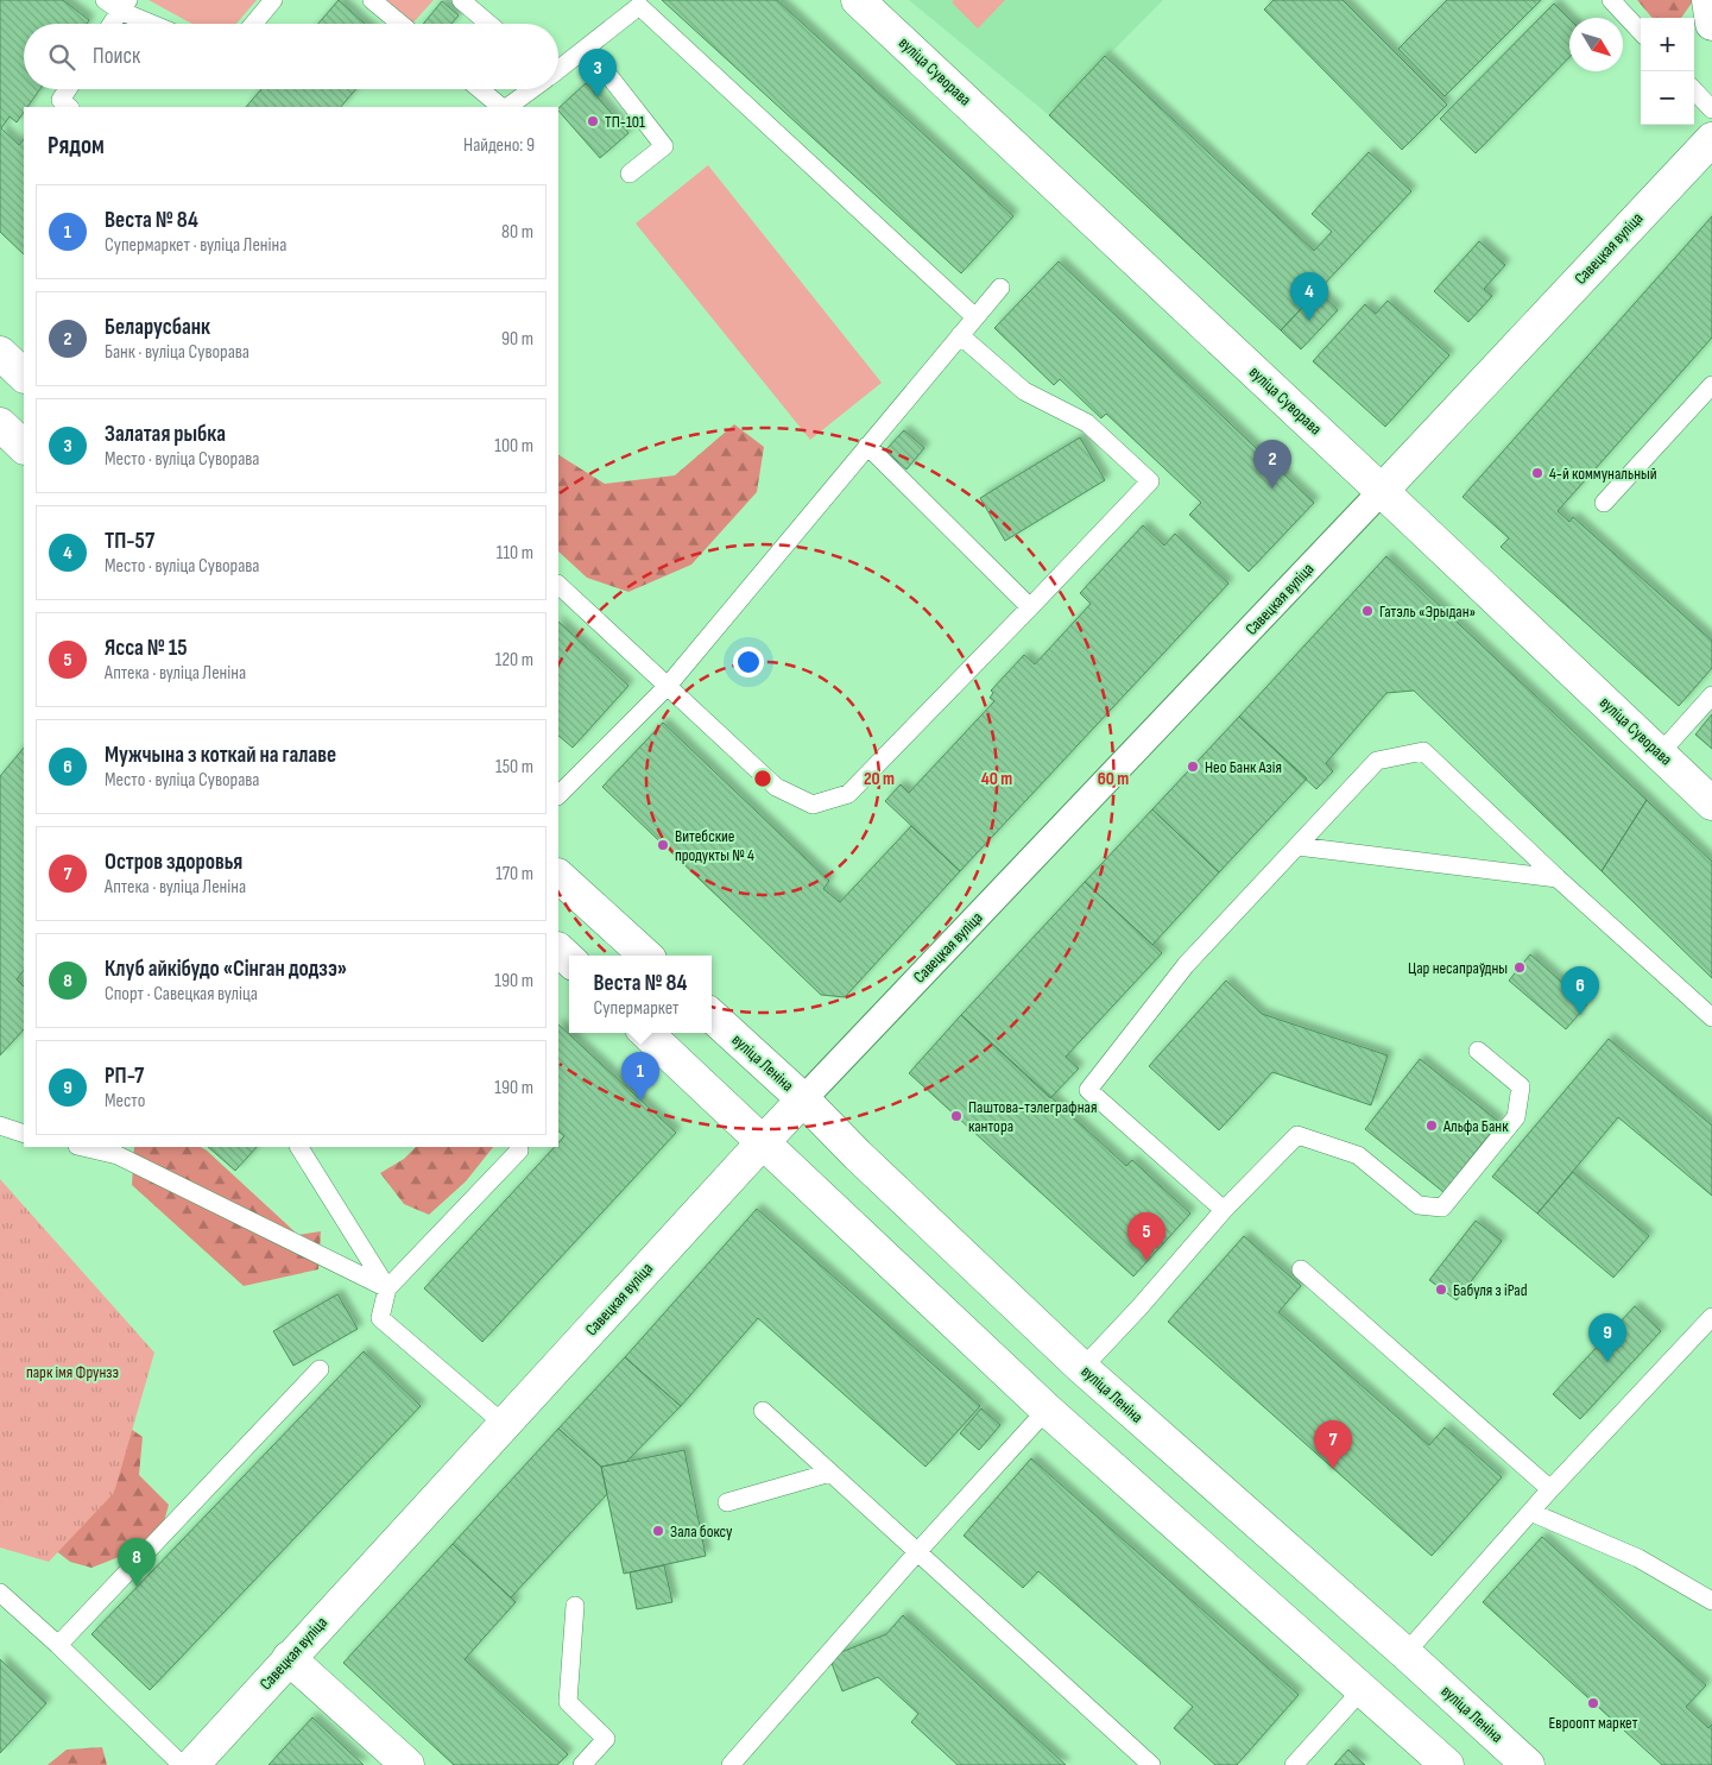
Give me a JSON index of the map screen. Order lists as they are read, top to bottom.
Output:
{
  "streets": {
    "street": ["вуліца Суворава", "Савецкая вуліца", "вуліца Леніна"]
  },
  "crossings": [
    ["вуліца Суворава", "Савецкая вуліца"],
    ["Савецкая вуліца", "вуліца Леніна"]
  ],
  "parks": ["парк імя Фрунзэ"],
  "places": [
    "ТП-101",
    "4-й коммунальный",
    "Гатэль «Эрыдан»",
    "Нео Банк Азія",
    "Витебские продукты № 4",
    "Цар несапраўдны",
    "Паштова-тэлеграфная кантора",
    "Альфа Банк",
    "Бабуля з iPad",
    "Зала боксу",
    "Евроопт маркет"
  ],
  "north": "bottom right",
  "page": {
    "map_buttons": ["+", "−"],
    "search": "Поиск",
    "pins": [
      "3",
      "4",
      "2",
      "6",
      "1",
      "5",
      "9",
      "7",
      "8"
    ],
    "heading": ["Рядом", "Найдено: 9"],
    "list": [
      {
        "mark": "1",
        "name": "Веста № 84",
        "note": "Супермаркет · вуліца Леніна",
        "value": "80 m"
      },
      {
        "mark": "2",
        "name": "Беларусбанк",
        "note": "Банк · вуліца Суворава",
        "value": "90 m"
      },
      {
        "mark": "3",
        "name": "Залатая рыбка",
        "note": "Место · вуліца Суворава",
        "value": "100 m"
      },
      {
        "mark": "4",
        "name": "ТП-57",
        "note": "Место · вуліца Суворава",
        "value": "110 m"
      },
      {
        "mark": "5",
        "name": "Ясса № 15",
        "note": "Аптека · вуліца Леніна",
        "value": "120 m"
      },
      {
        "mark": "6",
        "name": "Мужчына з коткай на галаве",
        "note": "Место · вуліца Суворава",
        "value": "150 m"
      },
      {
        "mark": "7",
        "name": "Остров здоровья",
        "note": "Аптека · вуліца Леніна",
        "value": "170 m"
      },
      {
        "mark": "8",
        "name": "Клуб айкібудо «Сінган додзэ»",
        "note": "Спорт · Савецкая вуліца",
        "value": "190 m"
      },
      {
        "mark": "9",
        "name": "РП-7",
        "note": "Место",
        "value": "190 m"
      }
    ],
    "popup": ["Веста № 84", "Супермаркет"]
  },
  "rings": ["20 m", "40 m", "60 m"]
}
